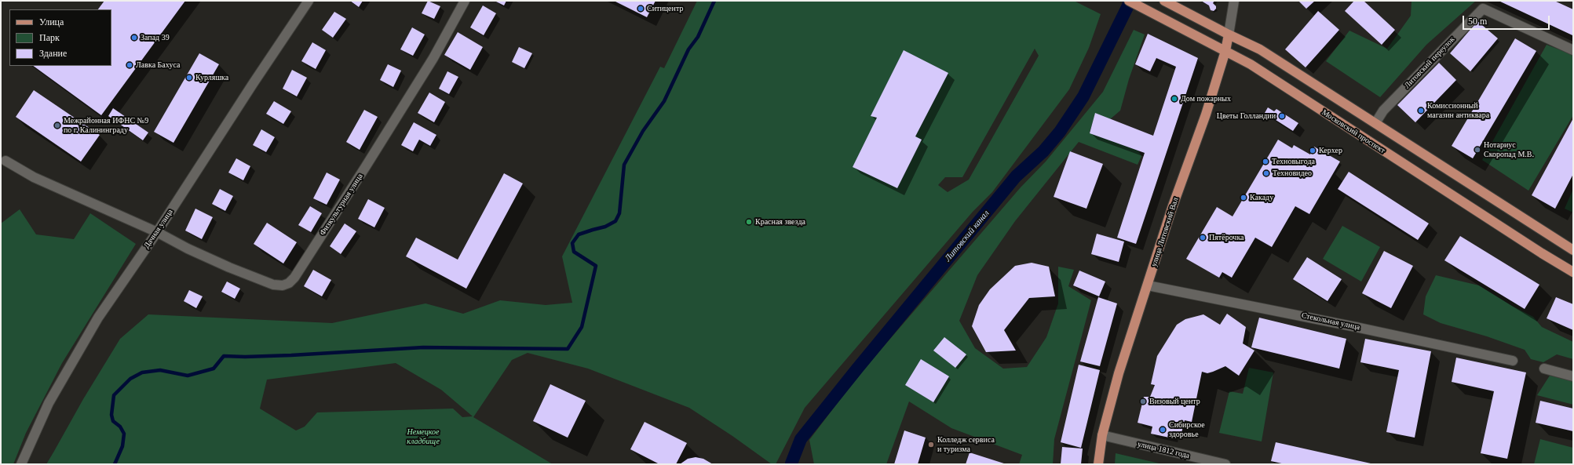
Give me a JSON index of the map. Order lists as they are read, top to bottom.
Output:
{
  "streets": {
    "main road": ["Московский проспект", "улица Литовский Вал"],
    "street": [
      "Литовский переулок",
      "Физкультурная улица",
      "Дачная улица",
      "Стекольная улица",
      "улица 1812 года"
    ]
  },
  "crossings": [
    ["Московский проспект", "улица Литовский Вал"],
    ["Физкультурная улица", "Дачная улица"],
    ["улица Литовский Вал", "Стекольная улица"],
    ["улица Литовский Вал", "улица 1812 года"]
  ],
  "water": ["Литовский канал"],
  "parks": ["Немецкое кладбище"],
  "places": [
    "Ситицентр",
    "Запад 39",
    "Лавка Бахуса",
    "Курляшка",
    "Дом пожарных",
    "Комиссионный магазин антиквара",
    "Цветы Голландии",
    "Межрайонная ИФНС №9 по г. Калининграду",
    "Нотариус Скоропад М.В.",
    "Керхер",
    "Техновыгода",
    "Техновидео",
    "Какаду",
    "Красная звезда",
    "Пятёрочка",
    "Визовый центр",
    "Сибирское здоровье",
    "Колледж сервиса и туризма"
  ],
  "legend": ["Улица", "Парк", "Здание"],
  "scale_bar": "50 m"
}
